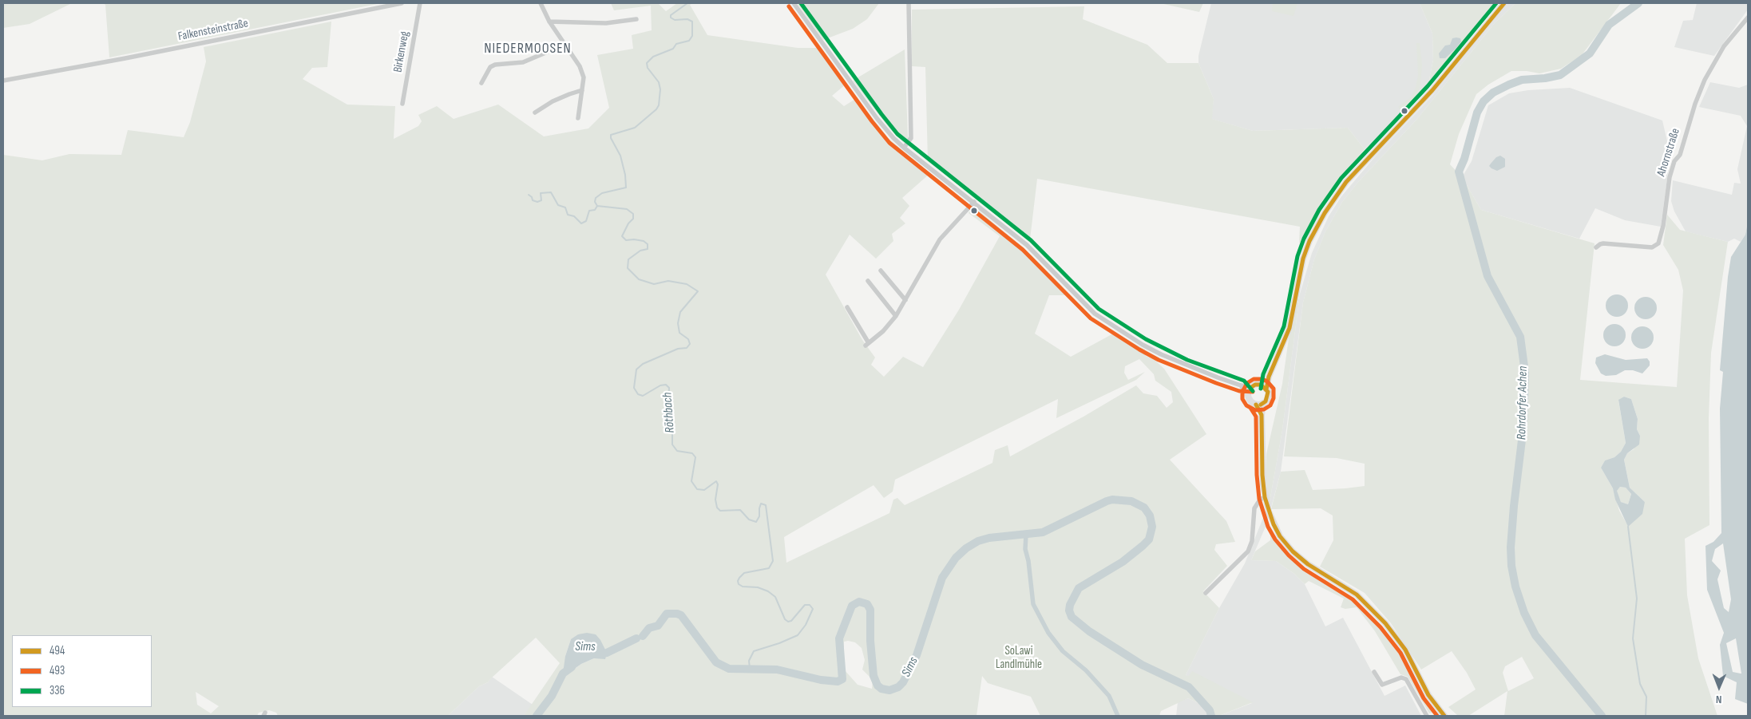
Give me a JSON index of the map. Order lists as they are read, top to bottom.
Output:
{
  "streets": {
    "street": ["Falkensteinstraße", "Birkenweg", "Ahornstraße"]
  },
  "districts": ["NIEDERMOOSEN"],
  "water": ["Rohrdorfer Achen", "Röthbach", "Sims"],
  "parks": ["SoLawi Landlmühle"],
  "lines": ["transit line 494", "transit line 336", "transit line 493"],
  "legend": ["494", "493", "336"],
  "north": "bottom"
}
